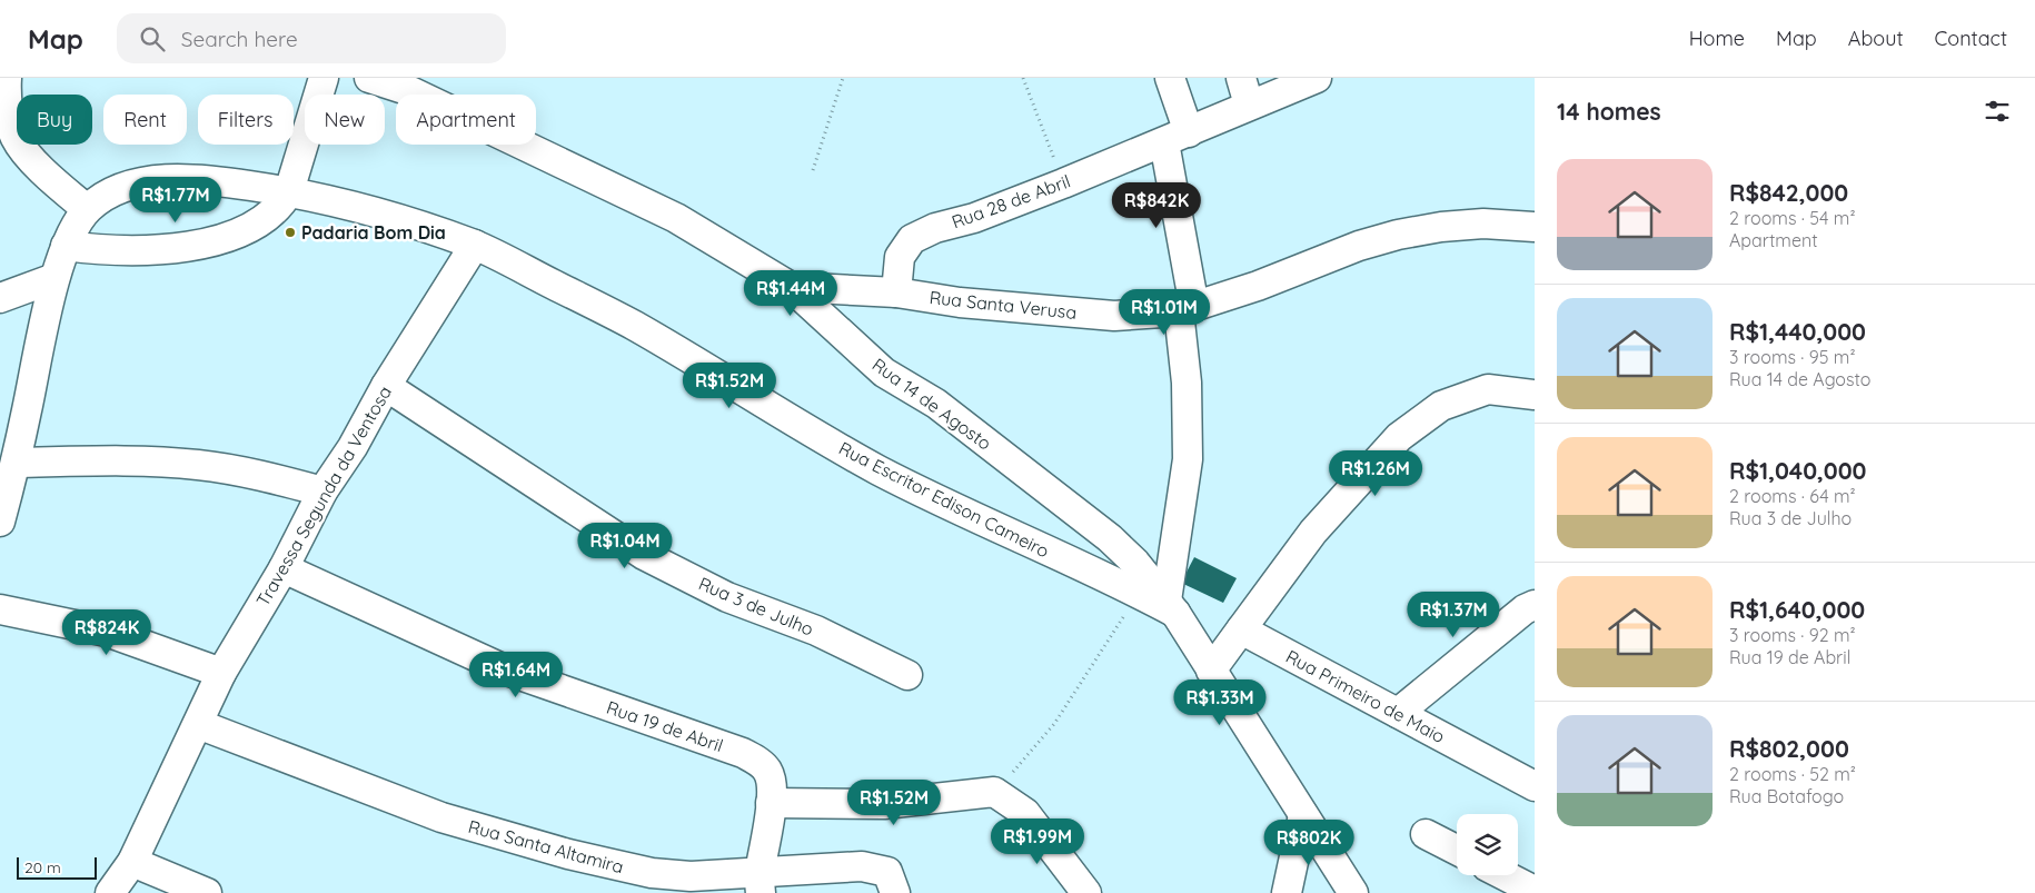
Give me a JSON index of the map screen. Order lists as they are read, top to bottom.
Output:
{
  "streets": {
    "street": [
      "Rua 28 de Abril",
      "Rua Santa Verusa",
      "Rua 14 de Agosto",
      "Travessa Segunda da Ventosa",
      "Rua Escritor Edison Cameiro",
      "Rua 3 de Julho",
      "Rua Primeiro de Maio",
      "Rua 19 de Abril",
      "Rua Santa Altamira"
    ]
  },
  "crossings": [
    ["Rua 28 de Abril", "Rua Santa Verusa"],
    ["Rua Santa Verusa", "Rua 14 de Agosto"],
    ["Rua 14 de Agosto", "Rua Escritor Edison Cameiro"],
    ["Travessa Segunda da Ventosa", "Rua Escritor Edison Cameiro"],
    ["Travessa Segunda da Ventosa", "Rua 3 de Julho"],
    ["Travessa Segunda da Ventosa", "Rua 19 de Abril"],
    ["Travessa Segunda da Ventosa", "Rua Santa Altamira"]
  ],
  "places": ["Padaria Bom Dia"],
  "scale_bar": "20 m",
  "page": {
    "header": "Map",
    "search": "Search here",
    "nav": [
      "Home",
      "Map",
      "About",
      "Contact"
    ],
    "heading": "14 homes",
    "chip": [
      "Buy",
      "Rent",
      "Filters",
      "New",
      "Apartment"
    ],
    "list": [
      {
        "name": "R$842,000",
        "note": "2 rooms · 54 m² · Apartment"
      },
      {
        "name": "R$1,440,000",
        "note": "3 rooms · 95 m² · Rua 14 de Agosto"
      },
      {
        "name": "R$1,040,000",
        "note": "2 rooms · 64 m² · Rua 3 de Julho"
      },
      {
        "name": "R$1,640,000",
        "note": "3 rooms · 92 m² · Rua 19 de Abril"
      },
      {
        "name": "R$802,000",
        "note": "2 rooms · 52 m² · Rua Botafogo"
      }
    ],
    "price": [
      "R$1.77M",
      "R$842K",
      "R$1.44M",
      "R$1.01M",
      "R$1.52M",
      "R$1.26M",
      "R$1.04M",
      "R$1.37M",
      "R$824K",
      "R$1.64M",
      "R$1.33M",
      "R$1.52M",
      "R$1.99M",
      "R$802K"
    ],
    "scale": "20 m"
  }
}
